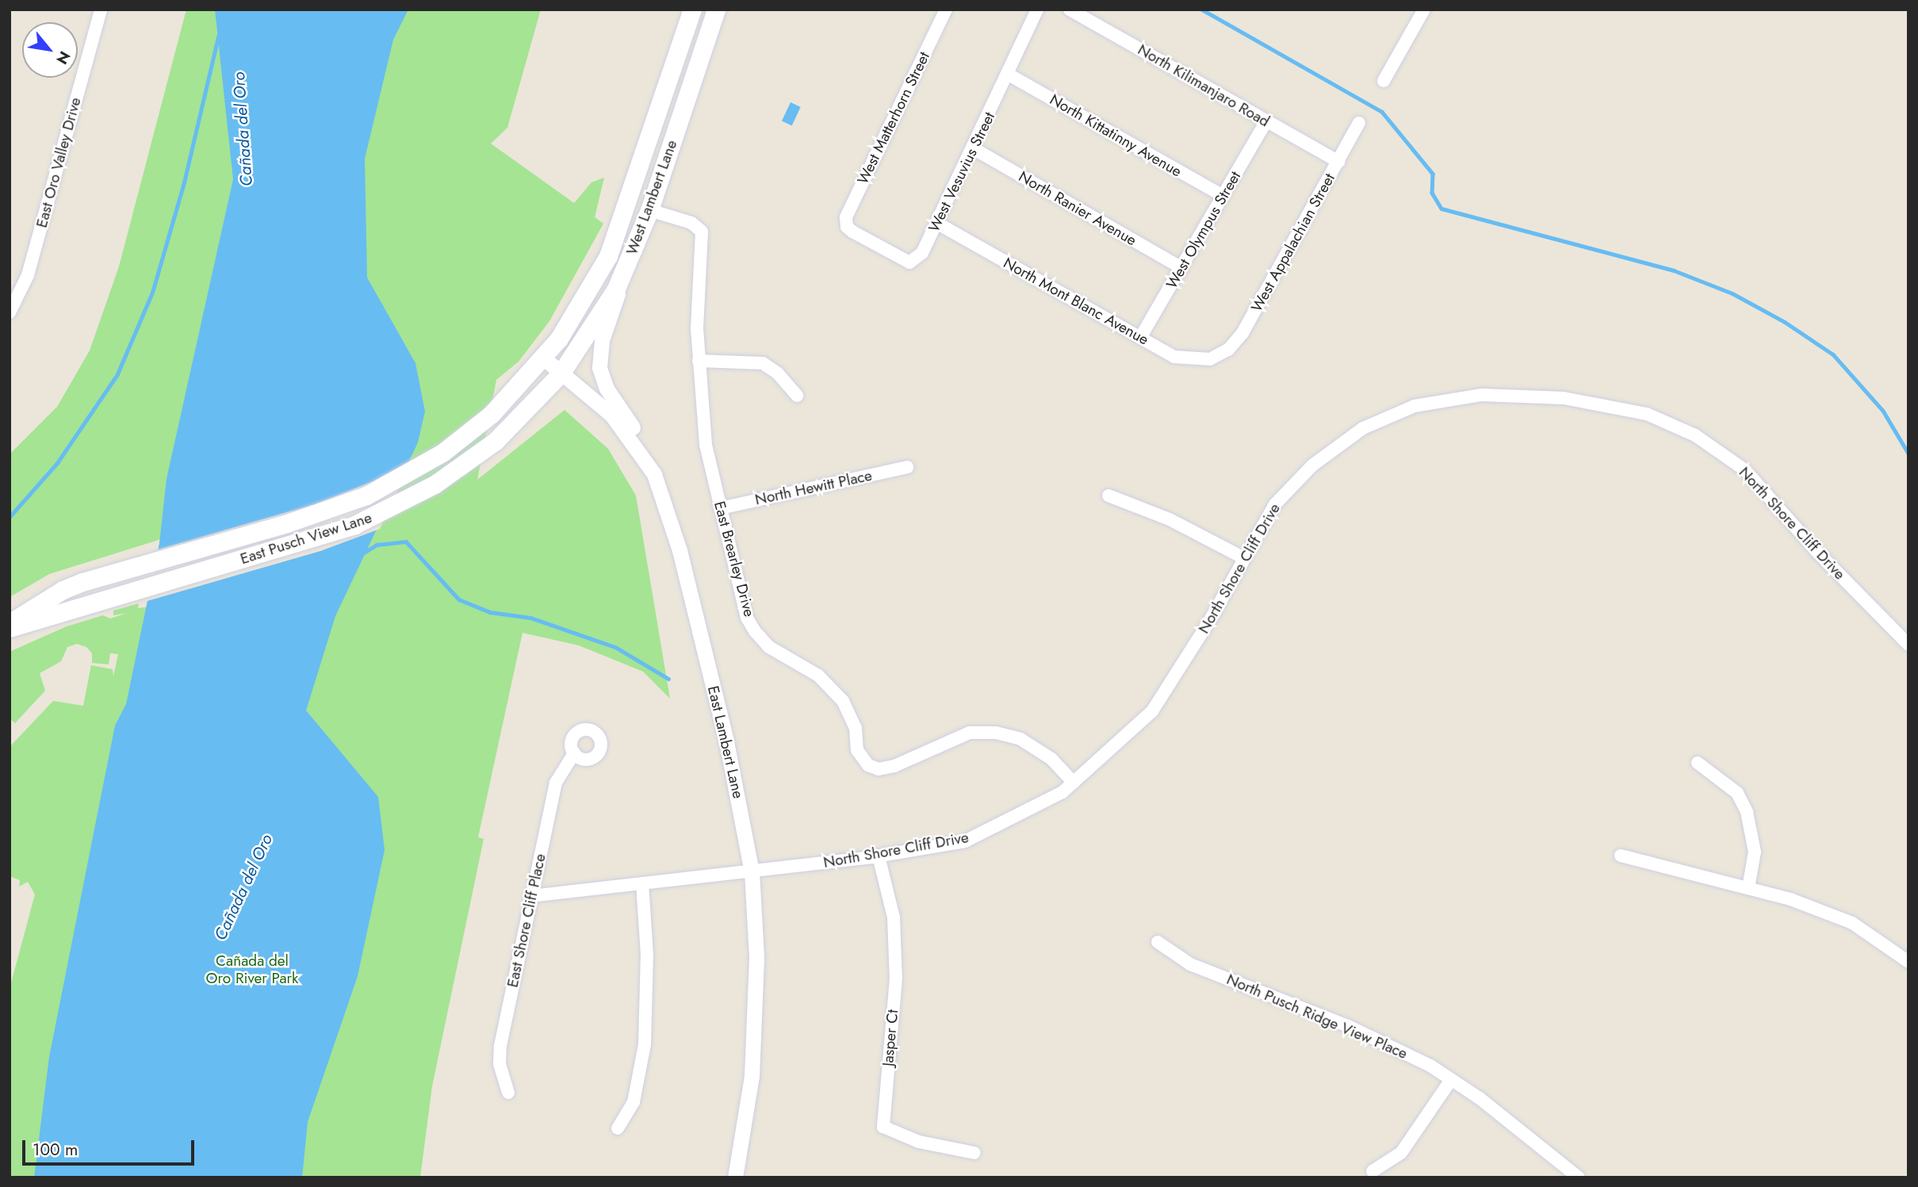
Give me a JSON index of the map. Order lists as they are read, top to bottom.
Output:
{
  "streets": {
    "main road": ["West Lambert Lane", "East Pusch View Lane"],
    "street": [
      "North Kilimanjaro Road",
      "West Matterhorn Street",
      "North Kittatinny Avenue",
      "East Oro Valley Drive",
      "West Vesuvius Street",
      "North Ranier Avenue",
      "West Olympus Street",
      "West Appalachian Street",
      "North Mont Blanc Avenue",
      "North Hewitt Place",
      "North Shore Cliff Drive",
      "East Brearley Drive",
      "East Lambert Lane",
      "East Shore Cliff Place",
      "North Pusch Ridge View Place",
      "Jasper Ct"
    ]
  },
  "crossings": [
    ["North Kilimanjaro Road", "West Olympus Street"],
    ["North Kilimanjaro Road", "West Appalachian Street"],
    ["West Matterhorn Street", "West Vesuvius Street"],
    ["North Kittatinny Avenue", "West Vesuvius Street"],
    ["North Kittatinny Avenue", "West Olympus Street"],
    ["West Vesuvius Street", "North Ranier Avenue"],
    ["West Vesuvius Street", "North Mont Blanc Avenue"],
    ["West Lambert Lane", "East Pusch View Lane"],
    ["West Lambert Lane", "East Brearley Drive"],
    ["West Lambert Lane", "East Lambert Lane"],
    ["North Ranier Avenue", "West Olympus Street"],
    ["West Olympus Street", "North Mont Blanc Avenue"],
    ["West Appalachian Street", "North Mont Blanc Avenue"],
    ["North Hewitt Place", "East Brearley Drive"],
    ["North Shore Cliff Drive", "East Brearley Drive"],
    ["North Shore Cliff Drive", "East Lambert Lane"],
    ["North Shore Cliff Drive", "East Shore Cliff Place"],
    ["North Shore Cliff Drive", "Jasper Ct"],
    ["East Pusch View Lane", "East Lambert Lane"]
  ],
  "water": ["Cañada del Oro"],
  "parks": ["Cañada del Oro River Park"],
  "scale_bar": "100 m",
  "north": "bottom right"
}
